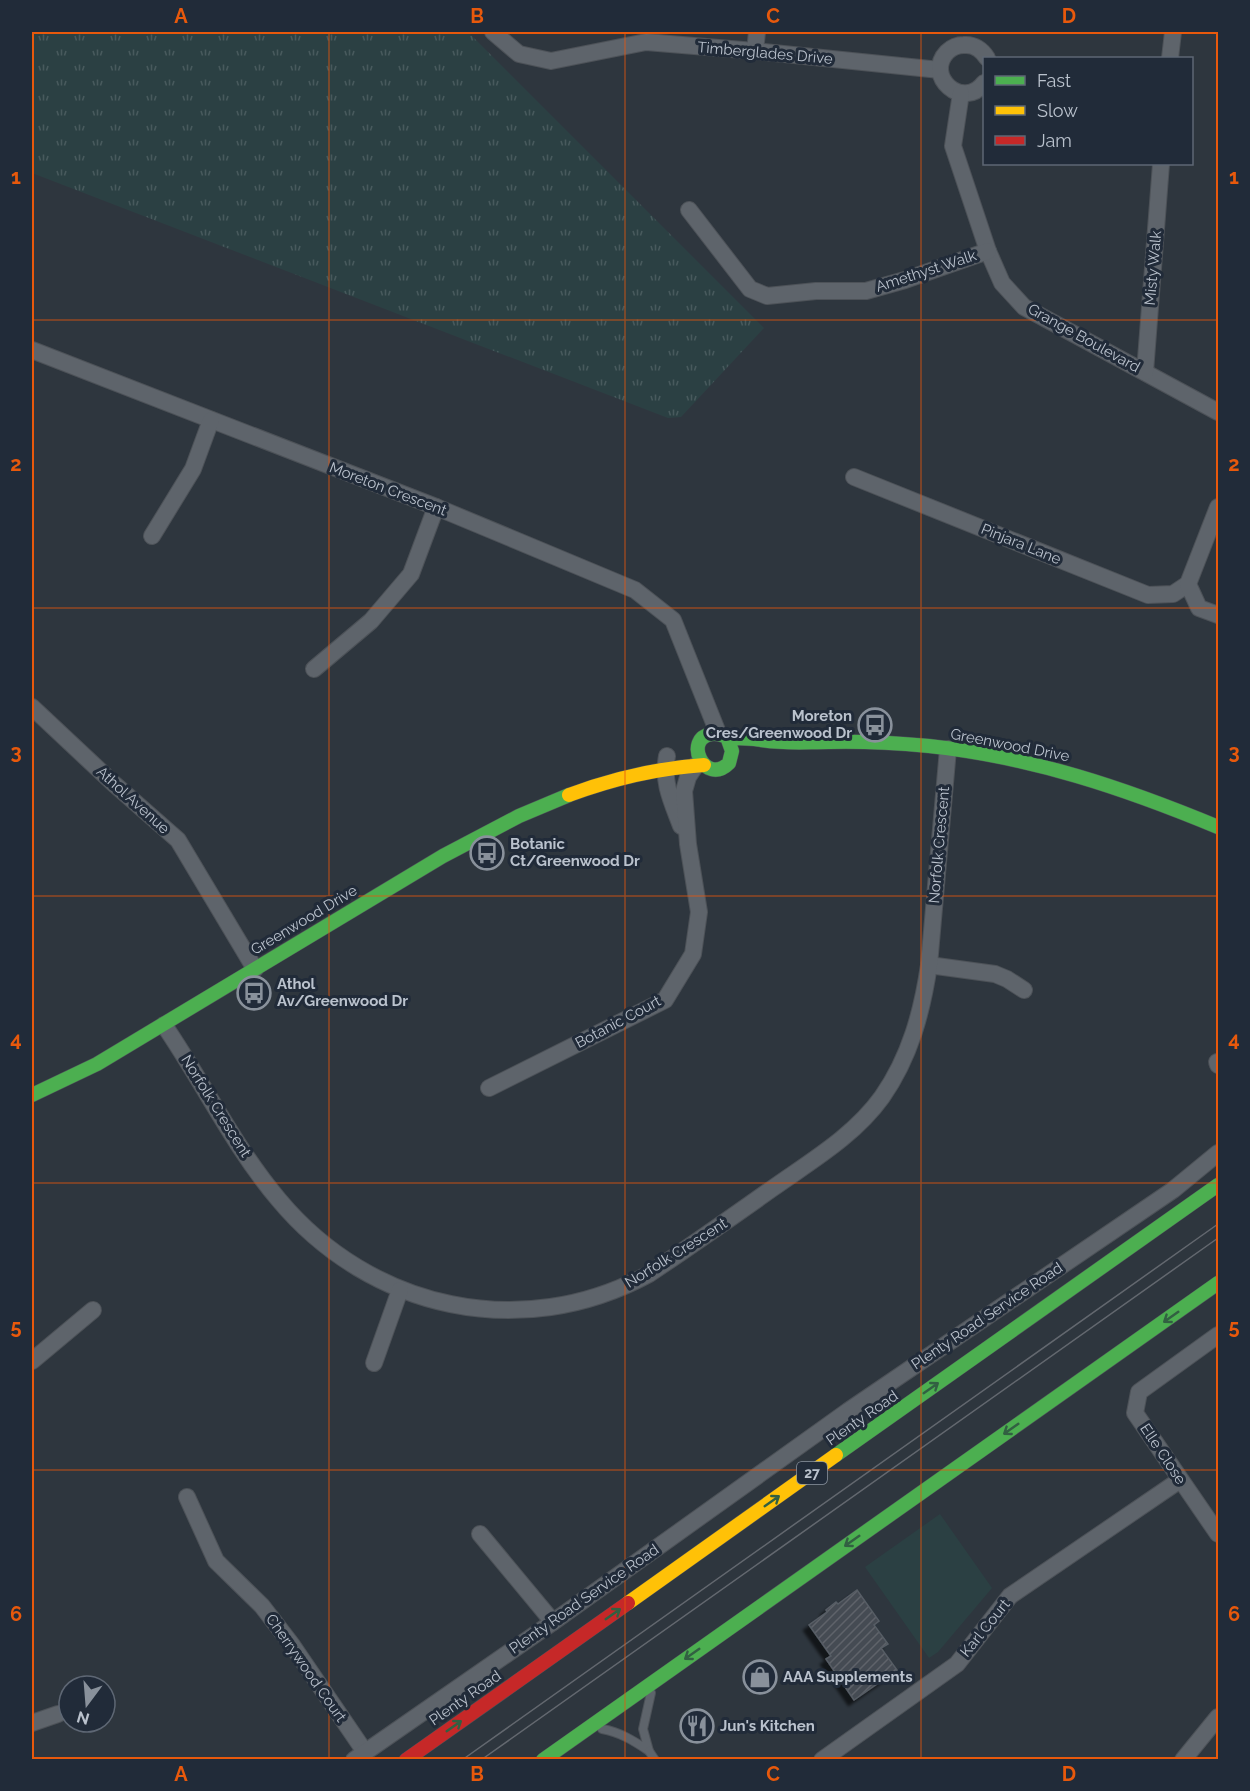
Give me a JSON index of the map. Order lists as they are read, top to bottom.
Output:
{
  "streets": {
    "main road": ["Greenwood Drive", "Plenty Road", "27"],
    "street": [
      "Timberglades Drive",
      "Misty Walk",
      "Amethyst Walk",
      "Grange Boulevard",
      "Moreton Crescent",
      "Pinjara Lane",
      "Athol Avenue",
      "Norfolk Crescent",
      "Botanic Court",
      "Plenty Road Service Road",
      "Elle Close",
      "Karl Court",
      "Cherrywood Court"
    ]
  },
  "crossings": [
    ["Misty Walk", "Grange Boulevard"],
    ["Amethyst Walk", "Grange Boulevard"],
    ["Moreton Crescent", "Greenwood Drive"],
    ["Moreton Crescent", "Botanic Court"],
    ["Greenwood Drive", "Athol Avenue"],
    ["Greenwood Drive", "Norfolk Crescent"],
    ["Greenwood Drive", "Botanic Court"],
    ["Plenty Road Service Road", "Cherrywood Court"],
    ["Elle Close", "Karl Court"]
  ],
  "places": {
    "bus stop": ["Moreton Cres/Greenwood Dr", "Botanic Ct/Greenwood Dr", "Athol Av/Greenwood Dr"],
    "shop": ["AAA Supplements"],
    "restaurant": ["Jun's Kitchen"]
  },
  "legend": ["Fast", "Slow", "Jam"],
  "north": "bottom",
  "grid": {
    "columns": [
      "A",
      "B",
      "C",
      "D"
    ],
    "rows": [
      "1",
      "2",
      "3",
      "4",
      "5",
      "6"
    ]
  }
}
